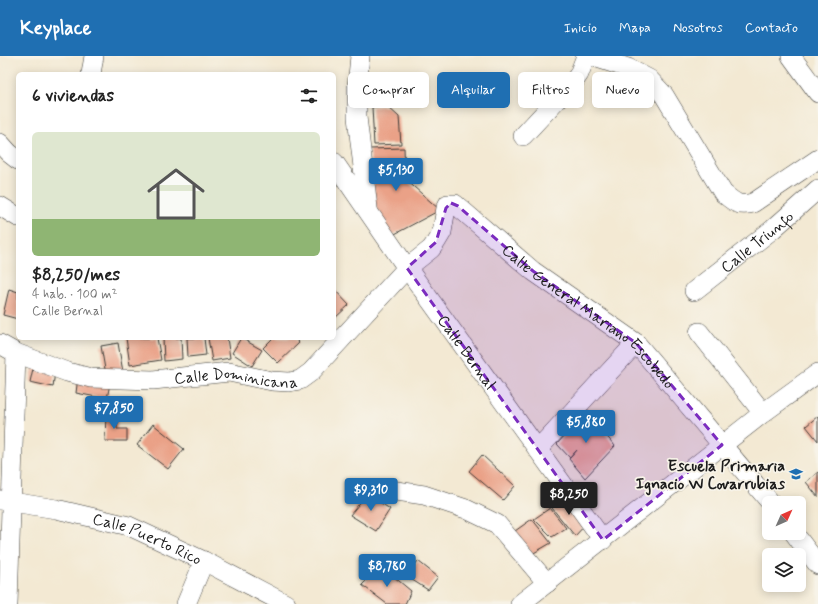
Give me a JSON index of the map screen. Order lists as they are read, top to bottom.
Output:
{
  "streets": {
    "street": [
      "Calle Triunfo",
      "Calle General Mariano Escobedo",
      "Calle Bernal",
      "Calle Dominicana",
      "Calle Puerto Rico"
    ]
  },
  "crossings": [
    ["Calle General Mariano Escobedo", "Calle Bernal"],
    ["Calle General Mariano Escobedo", "Calle Dominicana"],
    ["Calle Bernal", "Calle Dominicana"]
  ],
  "places": {
    "school or university": ["Escuela Primaria Ignacio W Covarrubias"]
  },
  "north": "top right",
  "page": {
    "header": "Keyplace",
    "nav": [
      "Inicio",
      "Mapa",
      "Nosotros",
      "Contacto"
    ],
    "chip": [
      "Comprar",
      "Alquilar",
      "Filtros",
      "Nuevo"
    ],
    "heading": "6 viviendas",
    "list": [
      {
        "name": "$8,250/mes",
        "note": "4 hab. · 100 m² · Calle Bernal"
      }
    ],
    "price": [
      "$5,130",
      "$7,850",
      "$5,880",
      "$9,310",
      "$8,250",
      "$8,780"
    ]
  }
}
